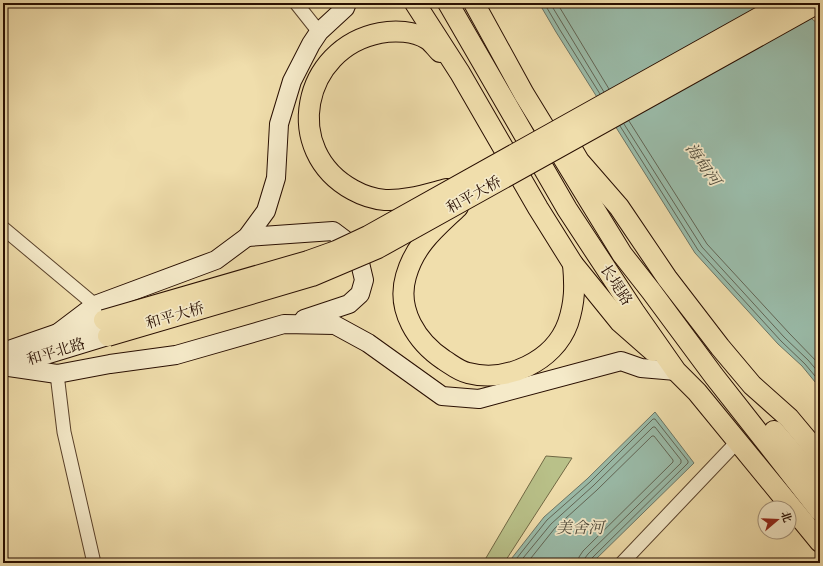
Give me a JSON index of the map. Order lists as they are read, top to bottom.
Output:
{
  "streets": {
    "main road": ["和平大桥", "长堤路", "和平北路"]
  },
  "crossings": [
    ["和平大桥", "和平北路"]
  ],
  "water": ["海甸河", "美舍河"],
  "north": "right"
}
